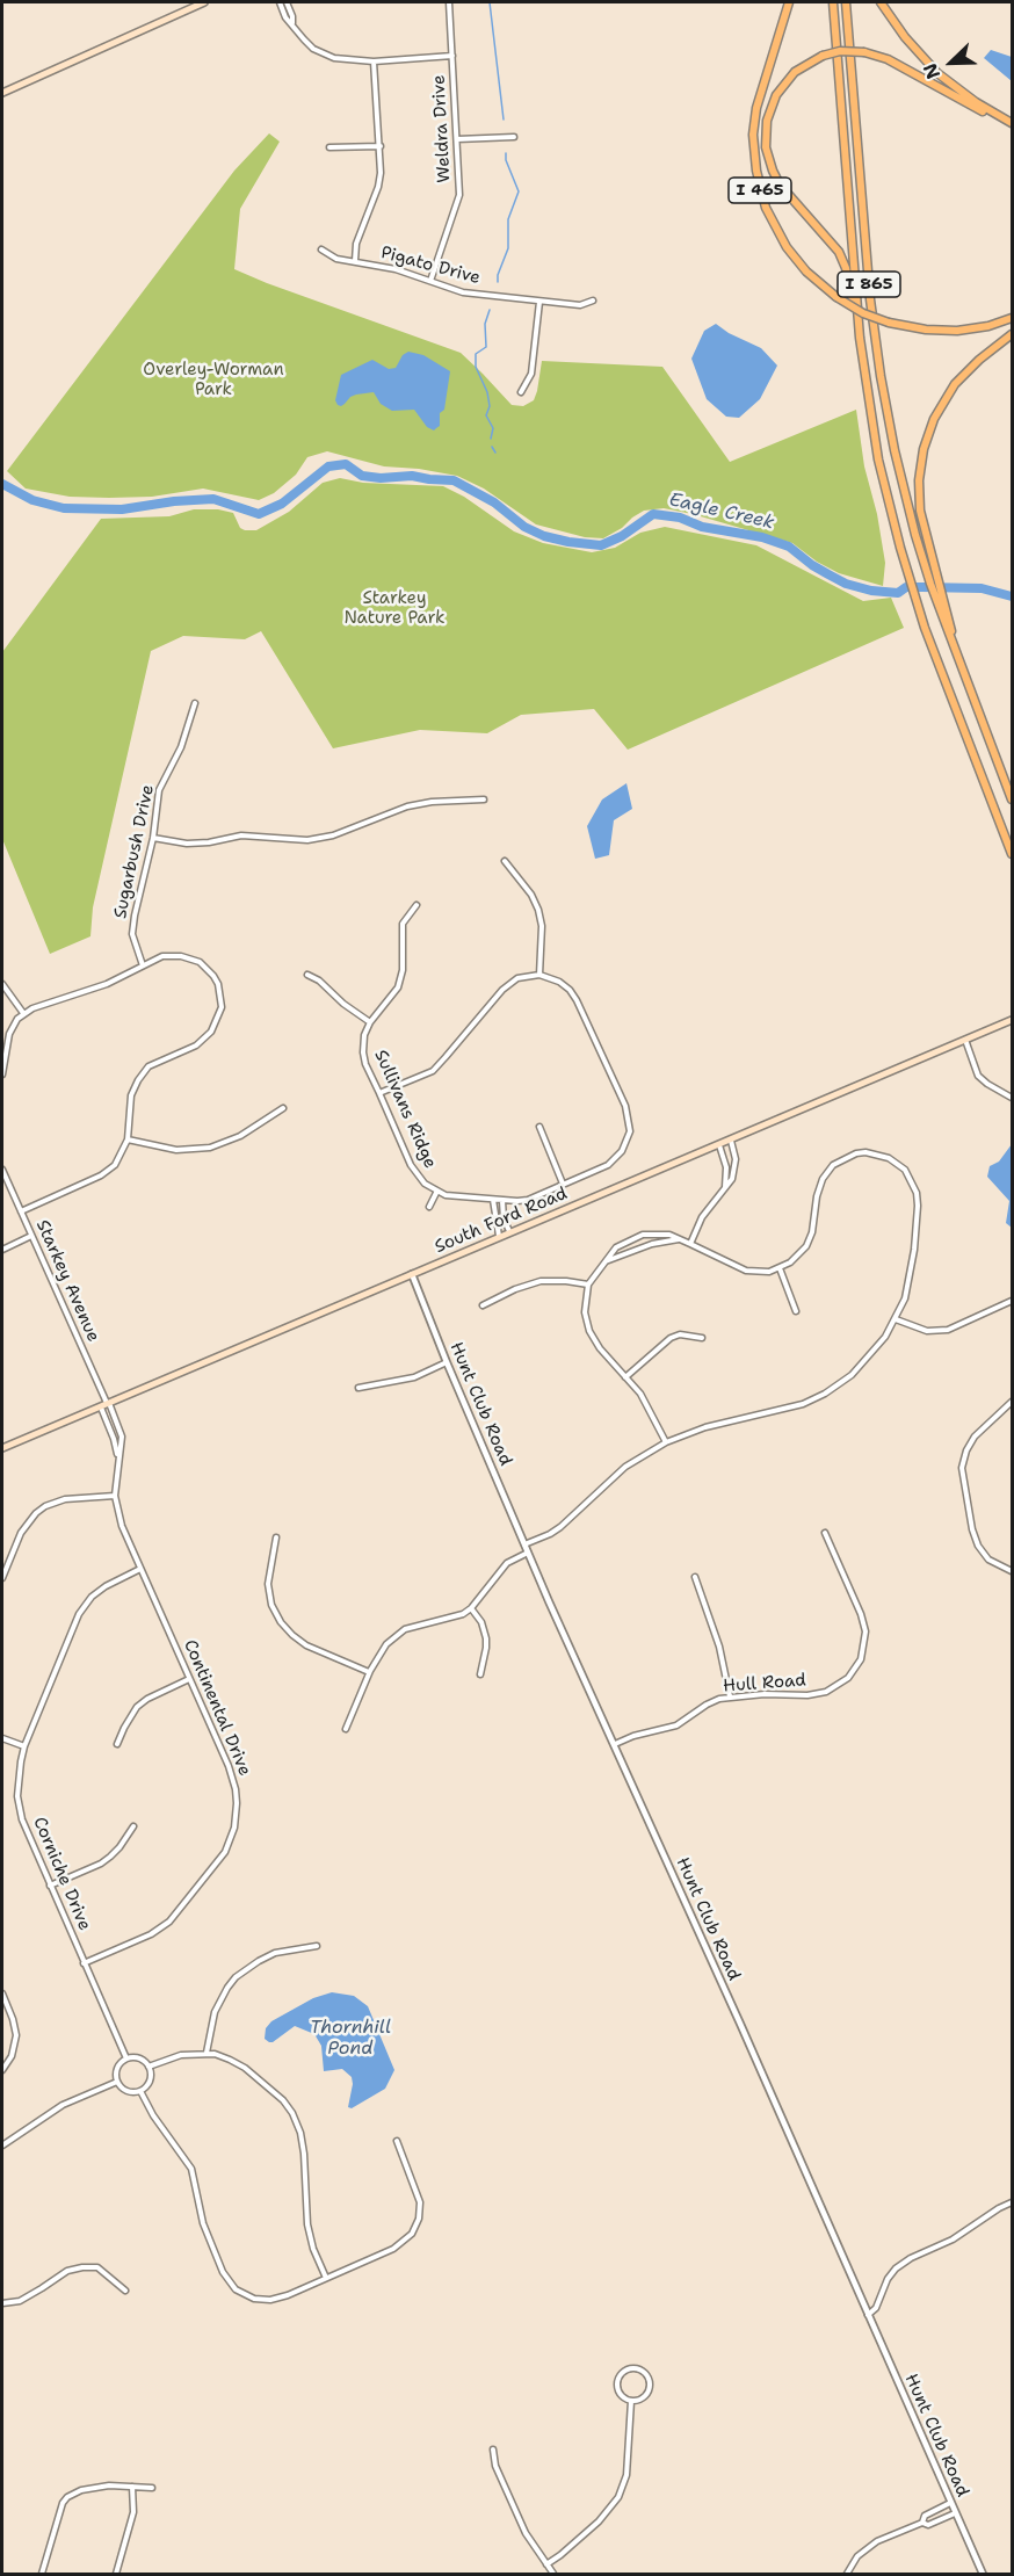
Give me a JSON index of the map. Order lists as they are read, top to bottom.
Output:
{
  "streets": {
    "highway": ["I 465", "I 865"],
    "main road": ["South Ford Road"],
    "street": [
      "Weldra Drive",
      "Pigato Drive",
      "Sugarbush Drive",
      "Sullivans Ridge",
      "Starkey Avenue",
      "Hunt Club Road",
      "Hull Road",
      "Continental Drive",
      "Corniche Drive"
    ]
  },
  "crossings": [
    ["Weldra Drive", "Pigato Drive"],
    ["South Ford Road", "Starkey Avenue"],
    ["South Ford Road", "Hunt Club Road"],
    ["South Ford Road", "Continental Drive"],
    ["Starkey Avenue", "Continental Drive"],
    ["Hunt Club Road", "Hull Road"],
    ["Continental Drive", "Corniche Drive"]
  ],
  "water": ["Eagle Creek", "Thornhill Pond"],
  "parks": ["Overley-Worman Park", "Starkey Nature Park"],
  "north": "bottom left"
}
